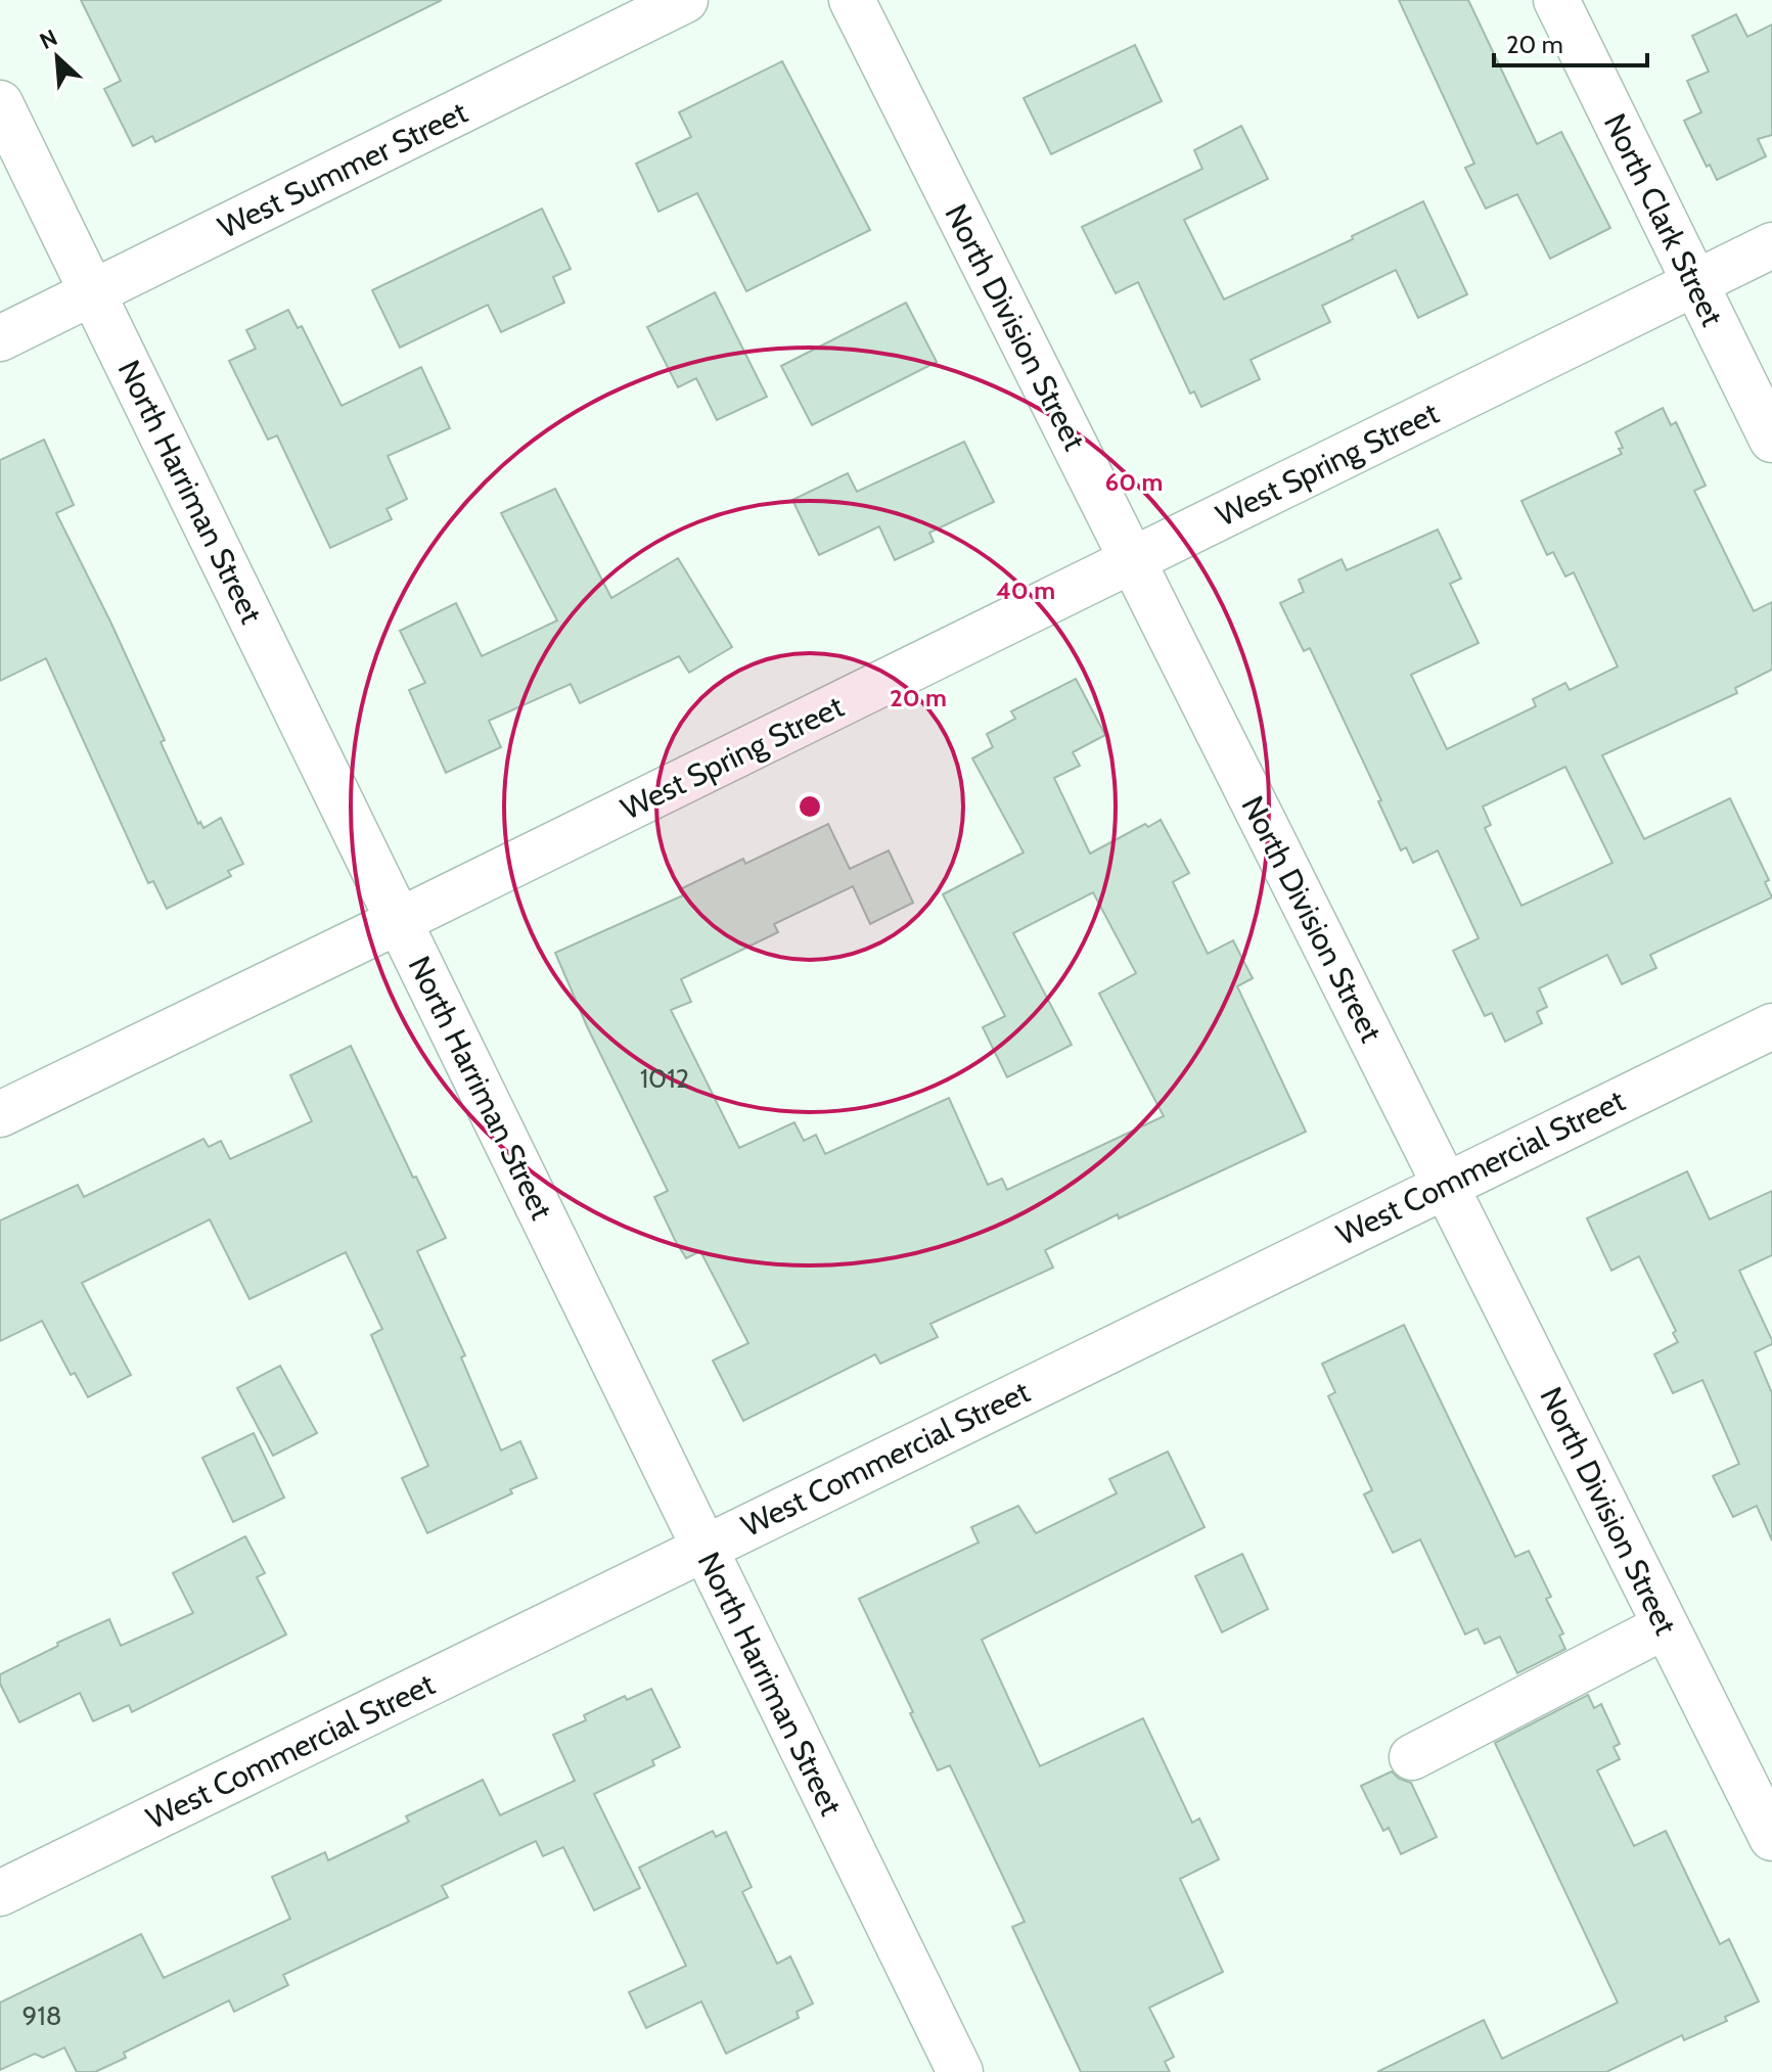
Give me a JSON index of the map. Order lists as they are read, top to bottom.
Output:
{
  "streets": {
    "street": [
      "West Summer Street",
      "North Clark Street",
      "North Division Street",
      "West Spring Street",
      "North Harriman Street",
      "West Commercial Street"
    ]
  },
  "crossings": [
    ["West Summer Street", "North Harriman Street"],
    ["North Clark Street", "West Spring Street"],
    ["North Division Street", "West Spring Street"],
    ["North Division Street", "West Commercial Street"],
    ["West Spring Street", "North Harriman Street"],
    ["North Harriman Street", "West Commercial Street"]
  ],
  "house_numbers": ["1012", "918"],
  "scale_bar": "20 m",
  "north": "top left",
  "rings": ["60 m", "40 m", "20 m"]
}
